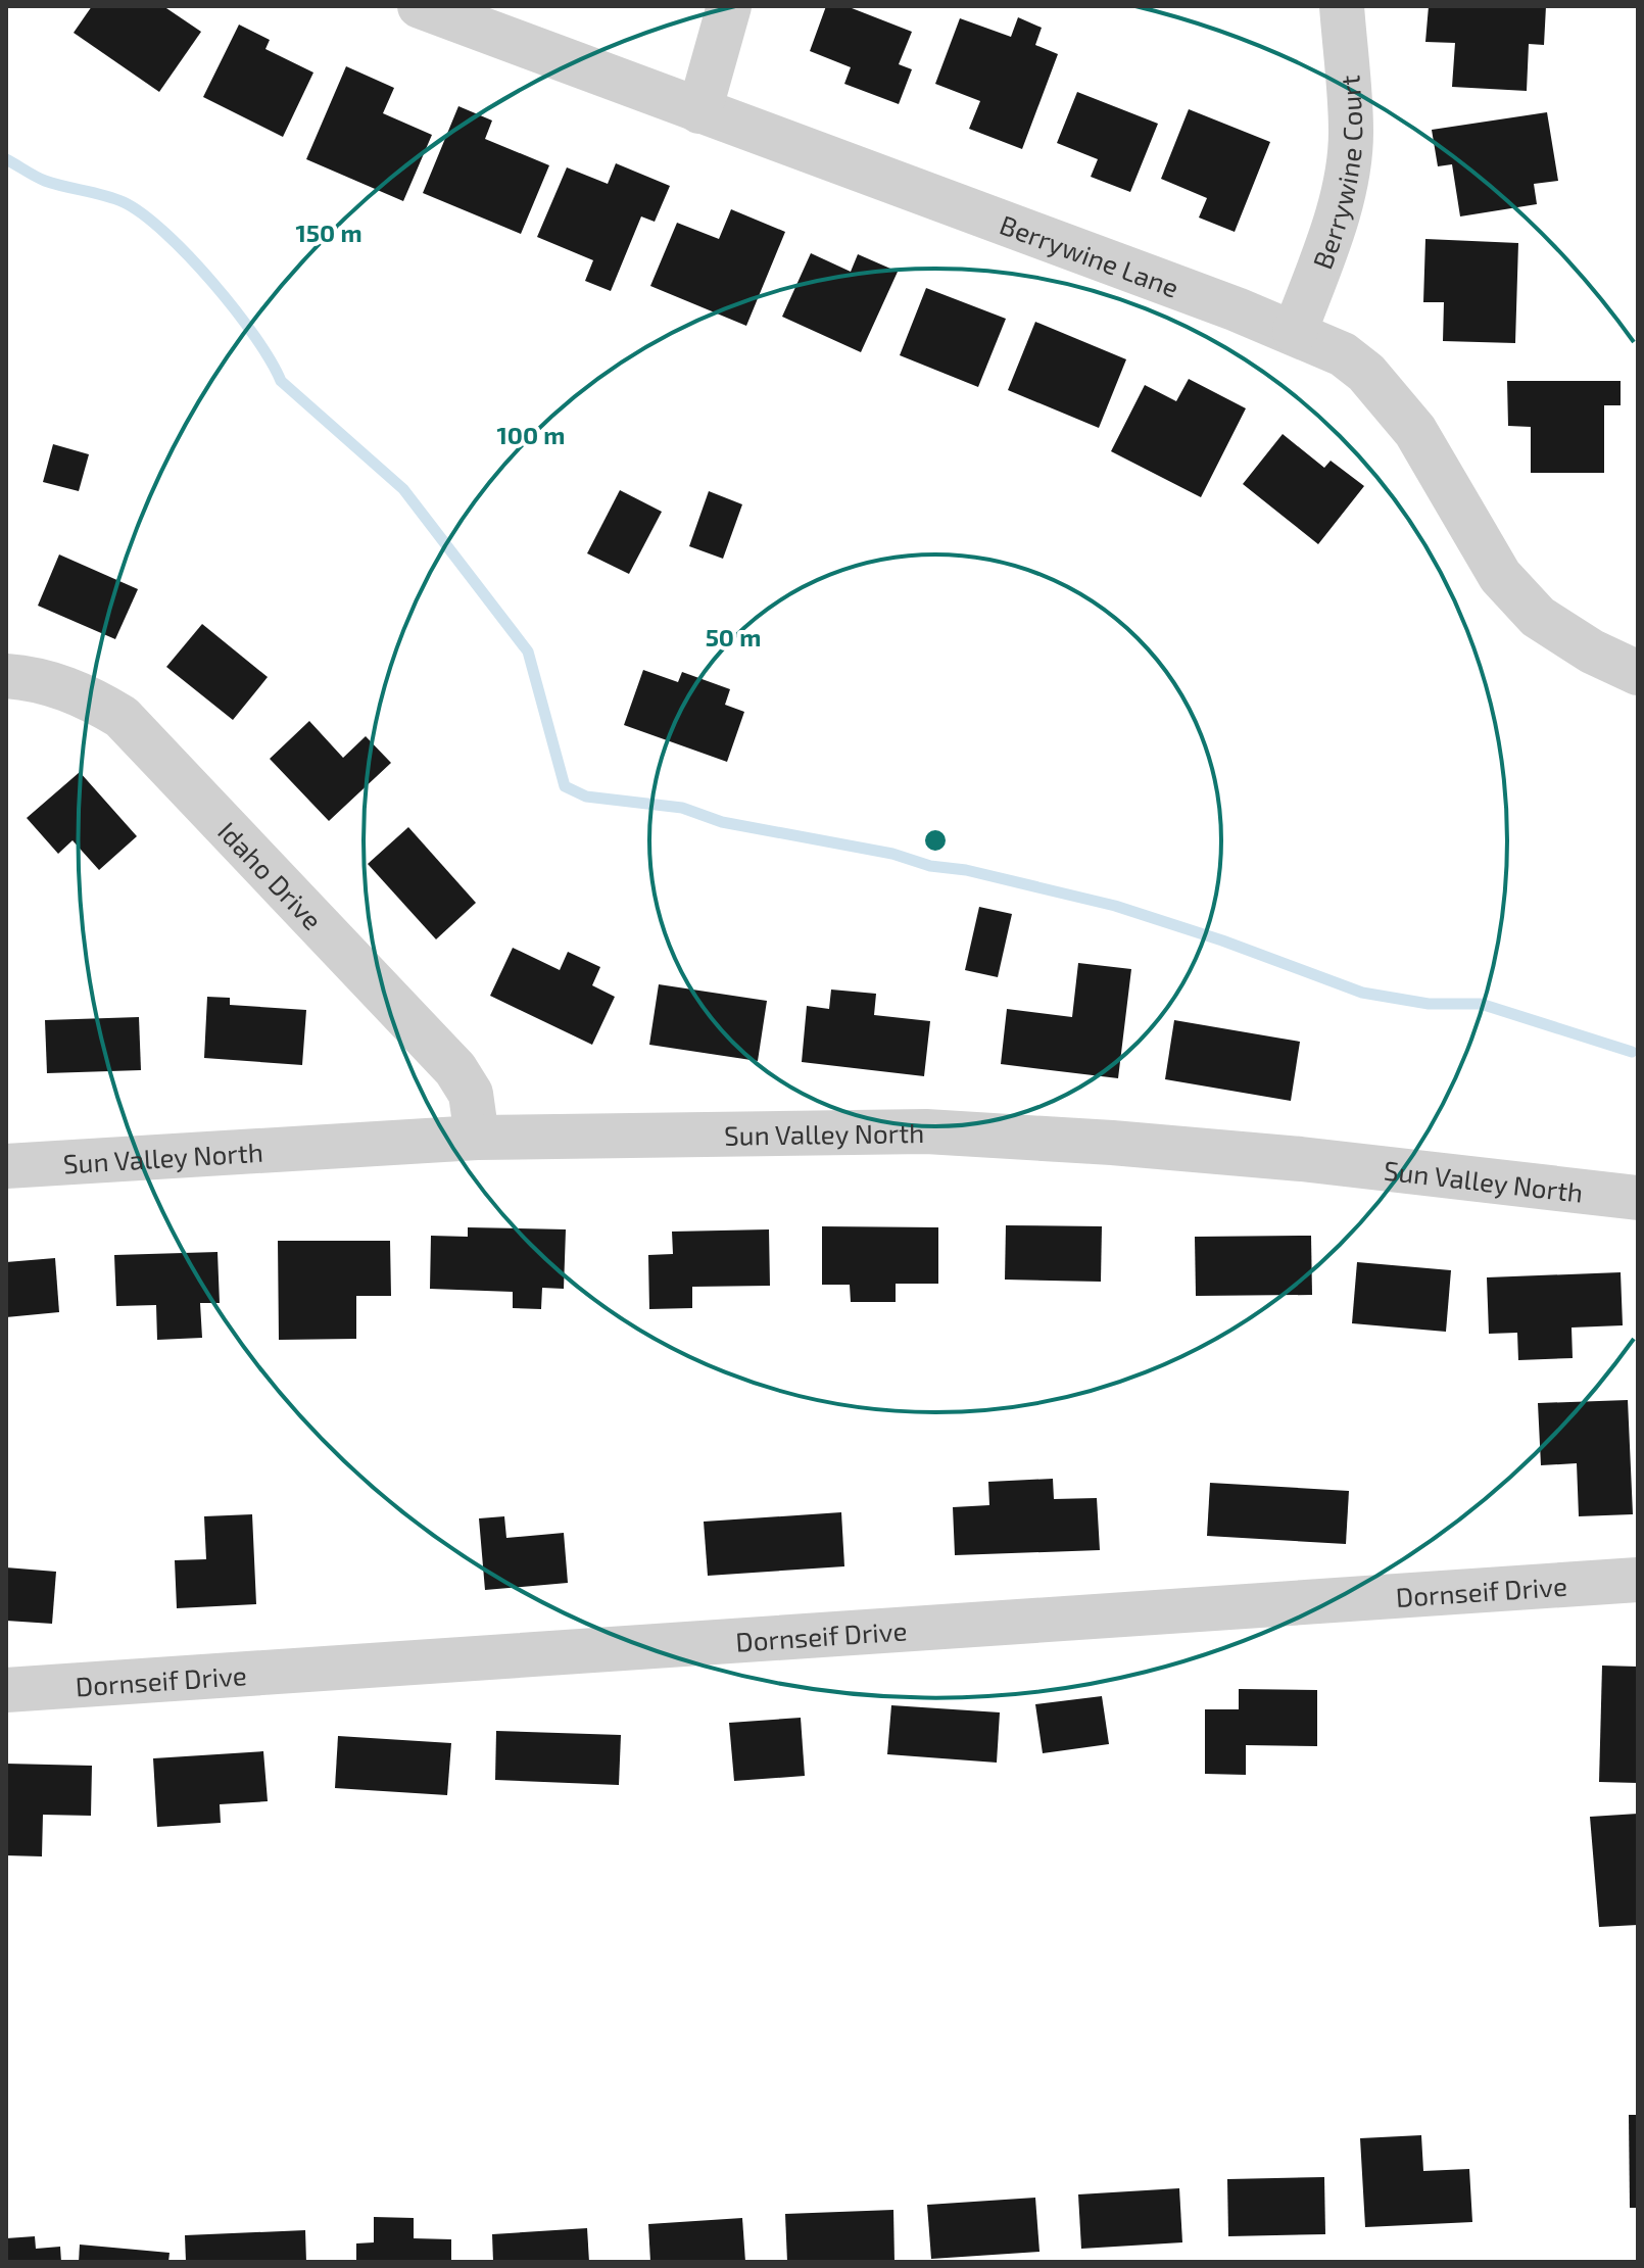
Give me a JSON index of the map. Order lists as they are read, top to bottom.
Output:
{
  "streets": {
    "street": [
      "Berrywine Court",
      "Berrywine Lane",
      "Idaho Drive",
      "Sun Valley North",
      "Dornseif Drive"
    ]
  },
  "crossings": [
    ["Berrywine Court", "Berrywine Lane"],
    ["Idaho Drive", "Sun Valley North"]
  ],
  "rings": ["150 m", "100 m", "50 m"]
}
